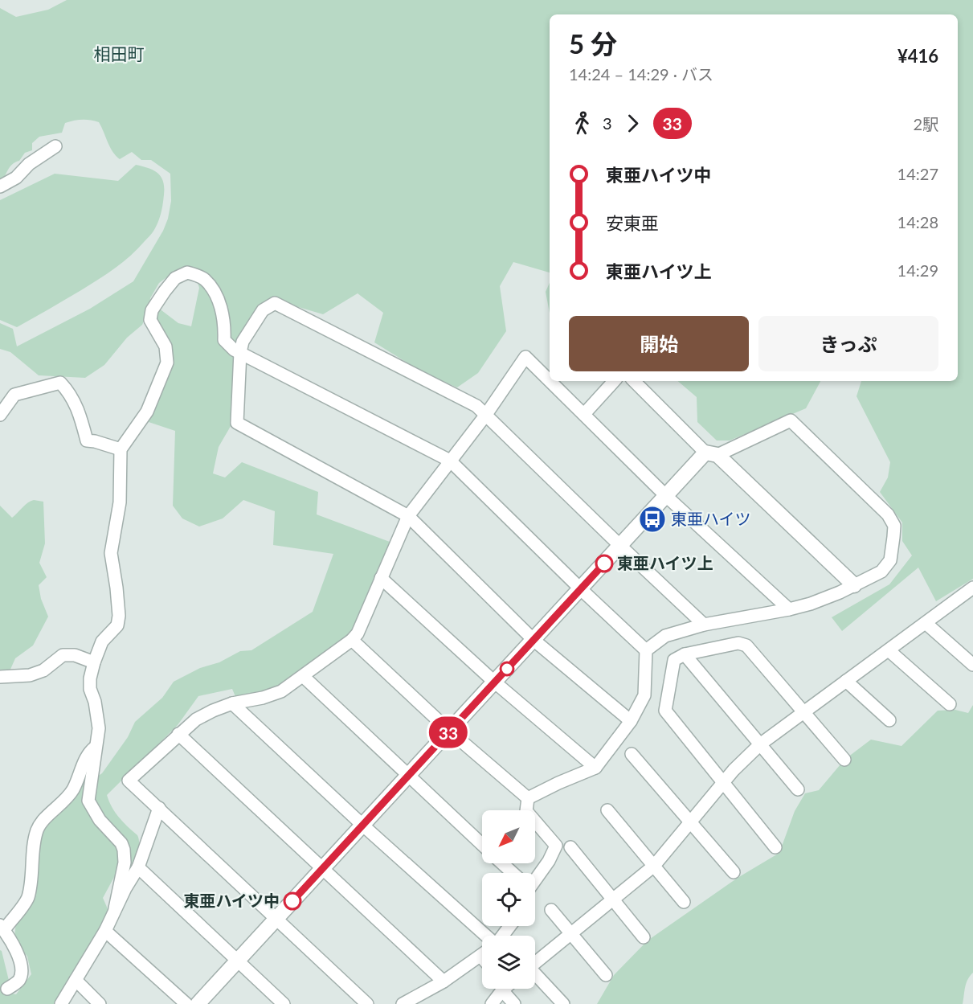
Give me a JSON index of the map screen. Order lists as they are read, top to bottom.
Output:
{
  "districts": ["相田町"],
  "places": {
    "bus stop": ["東亜ハイツ"],
    "other": ["東亜ハイツ上", "東亜ハイツ中"]
  },
  "lines": ["bus line 33"],
  "north": "bottom left",
  "page": {
    "on_map": "33",
    "heading": ["5 分", "14:24 – 14:29 · バス", "¥416"],
    "legs": ["3", "33", "2駅"],
    "list": [
      {
        "name": "東亜ハイツ中",
        "value": "14:27"
      },
      {
        "name": "安東亜",
        "value": "14:28"
      },
      {
        "name": "東亜ハイツ上",
        "value": "14:29"
      }
    ],
    "buttons": ["開始", "きっぷ"]
  }
}
